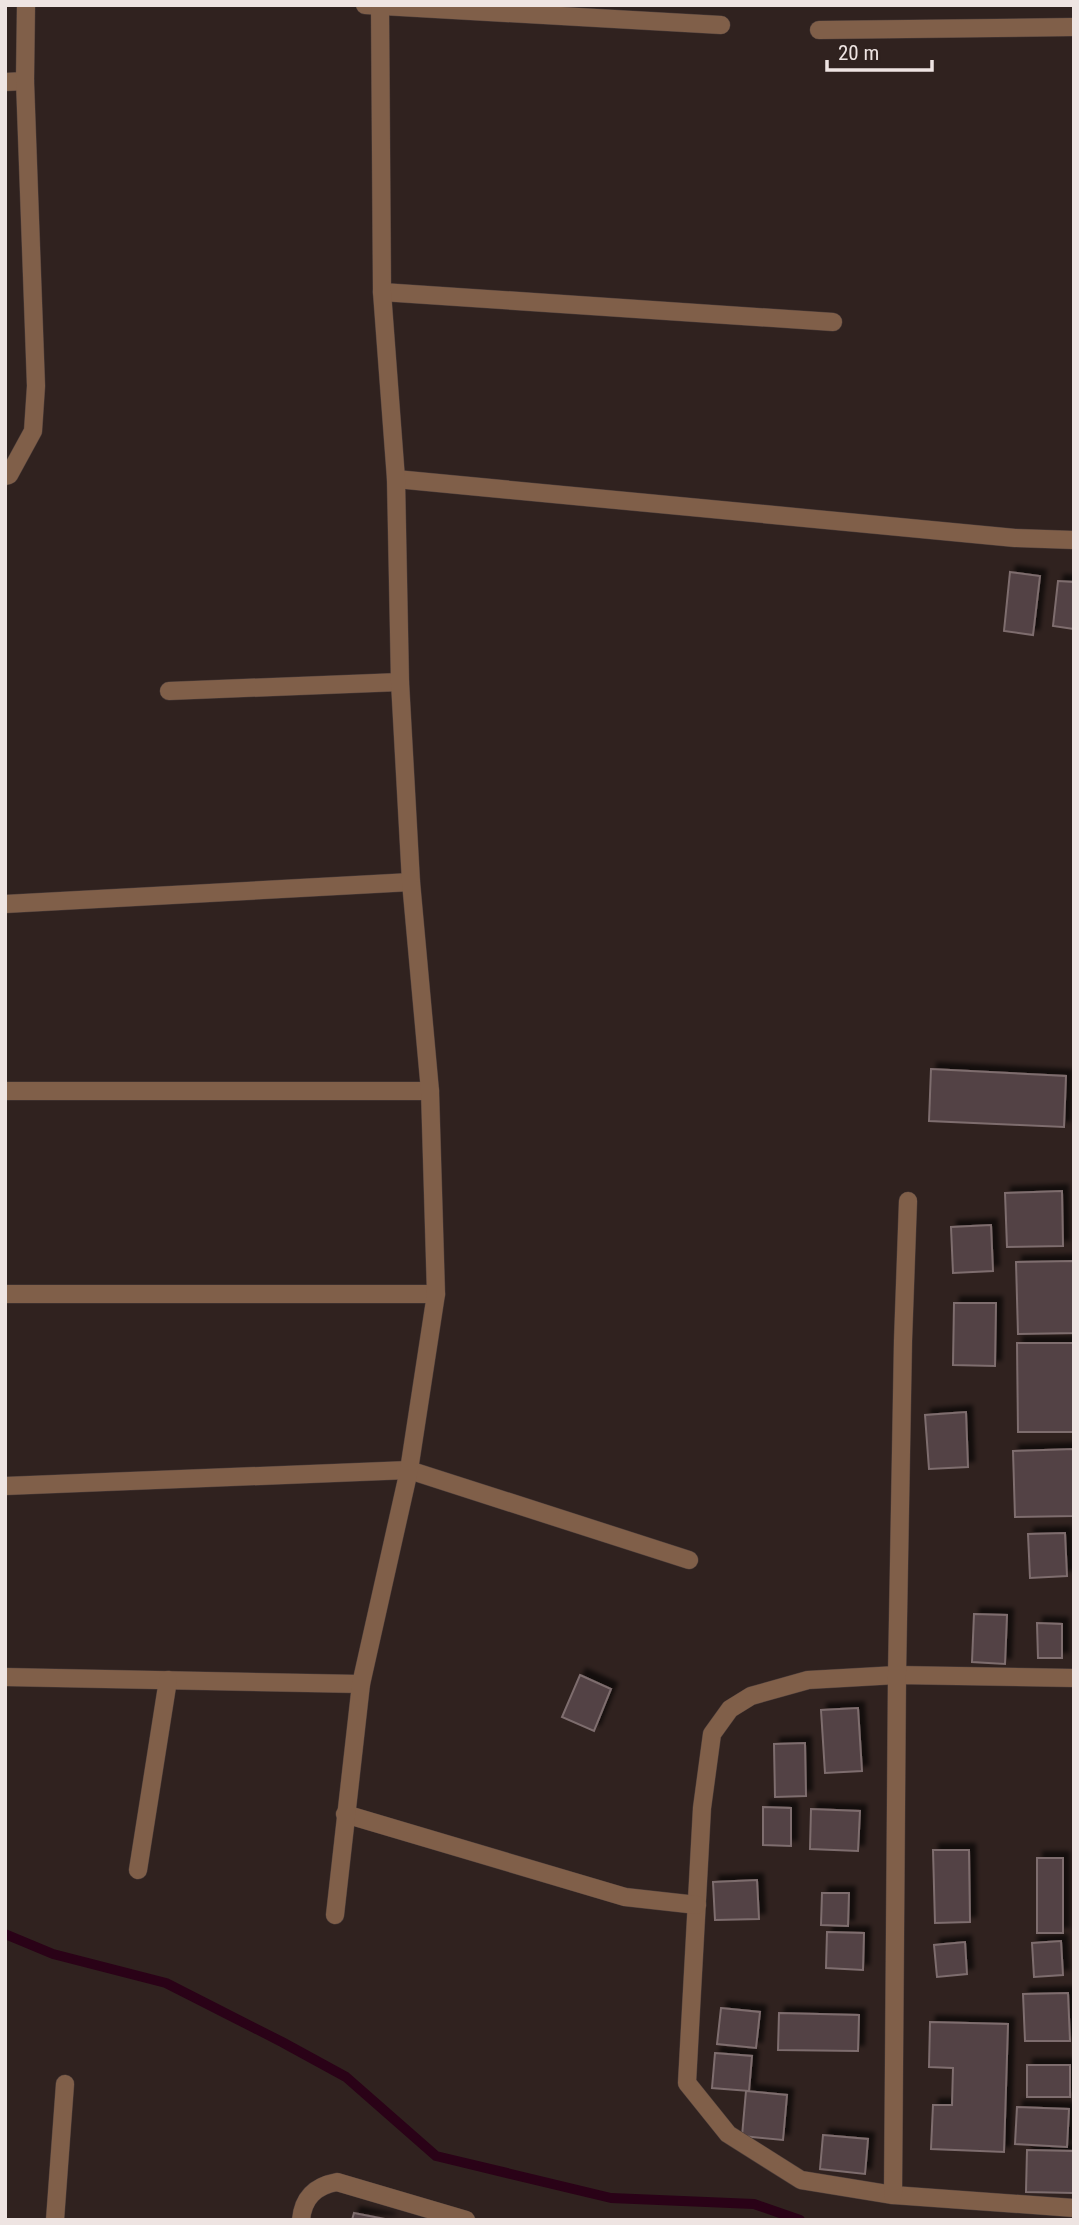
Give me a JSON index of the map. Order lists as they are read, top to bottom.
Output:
{
  "scale_bar": "20 m"
}
